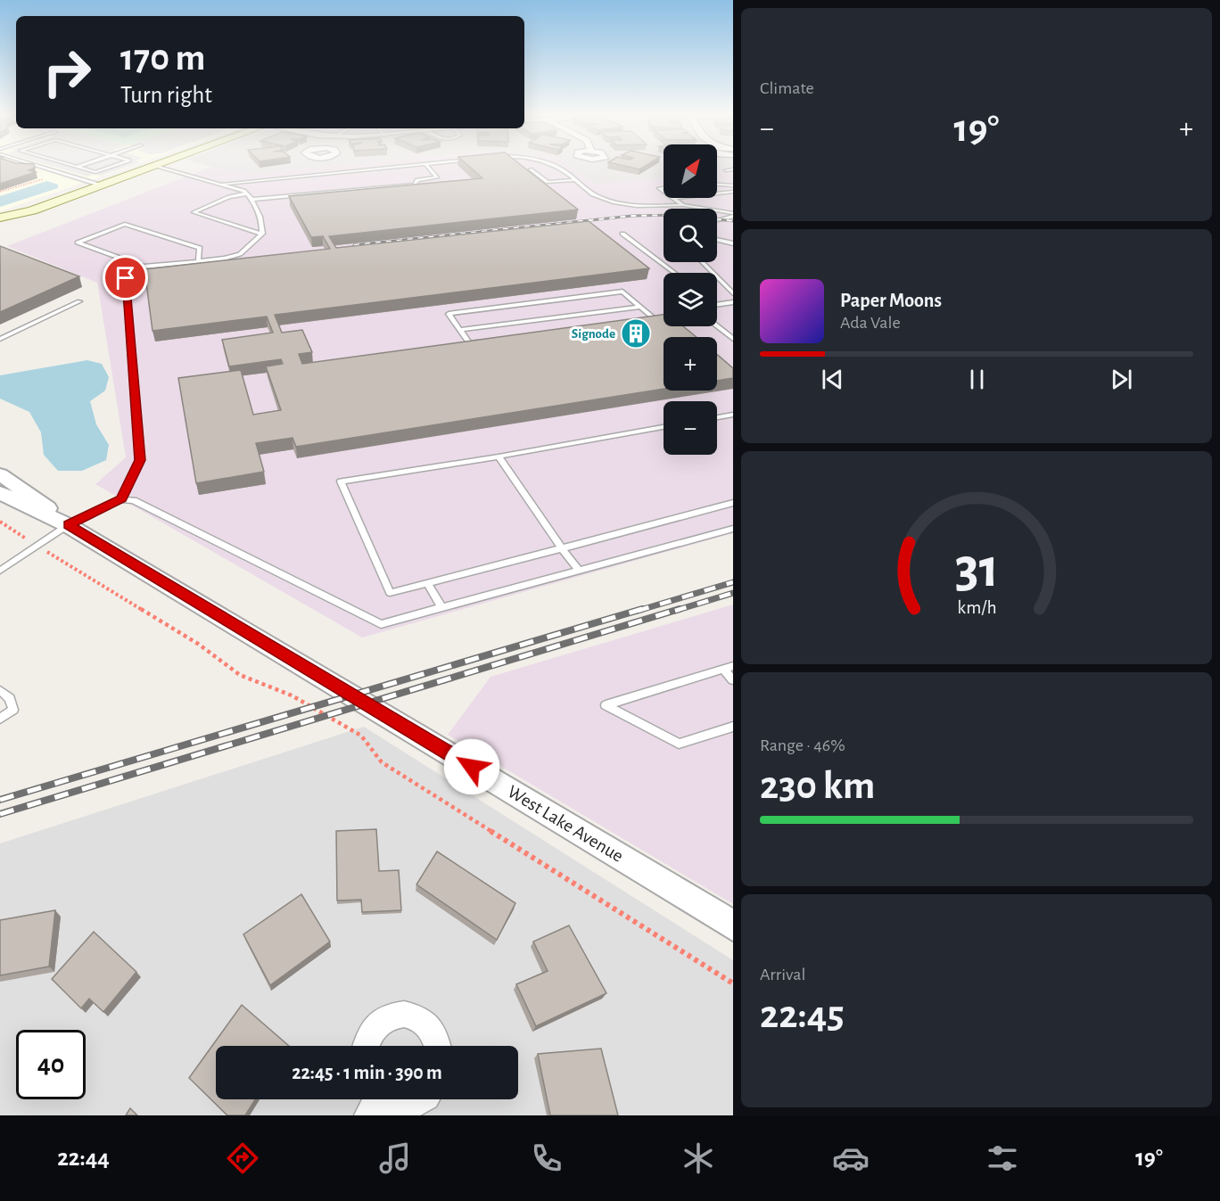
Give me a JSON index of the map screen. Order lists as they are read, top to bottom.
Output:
{
  "streets": {
    "street": ["West Lake Avenue"]
  },
  "places": {
    "building": ["Signode"]
  },
  "north": "top right",
  "page": {
    "tile": [
      "Climate",
      ["Range · 46%", "230 km"],
      ["Arrival", "22:45"]
    ],
    "turn": ["170 m", "Turn right"],
    "heat": ["−", "19°", "+"],
    "map_buttons": ["+", "−"],
    "song": ["Paper Moons", "Ada Vale"],
    "limit": "40",
    "trip": "22:45 · 1 min · 390 m",
    "tabs": ["22:44", "19°"],
    "gauge": ["31", "km/h"]
  }
}
